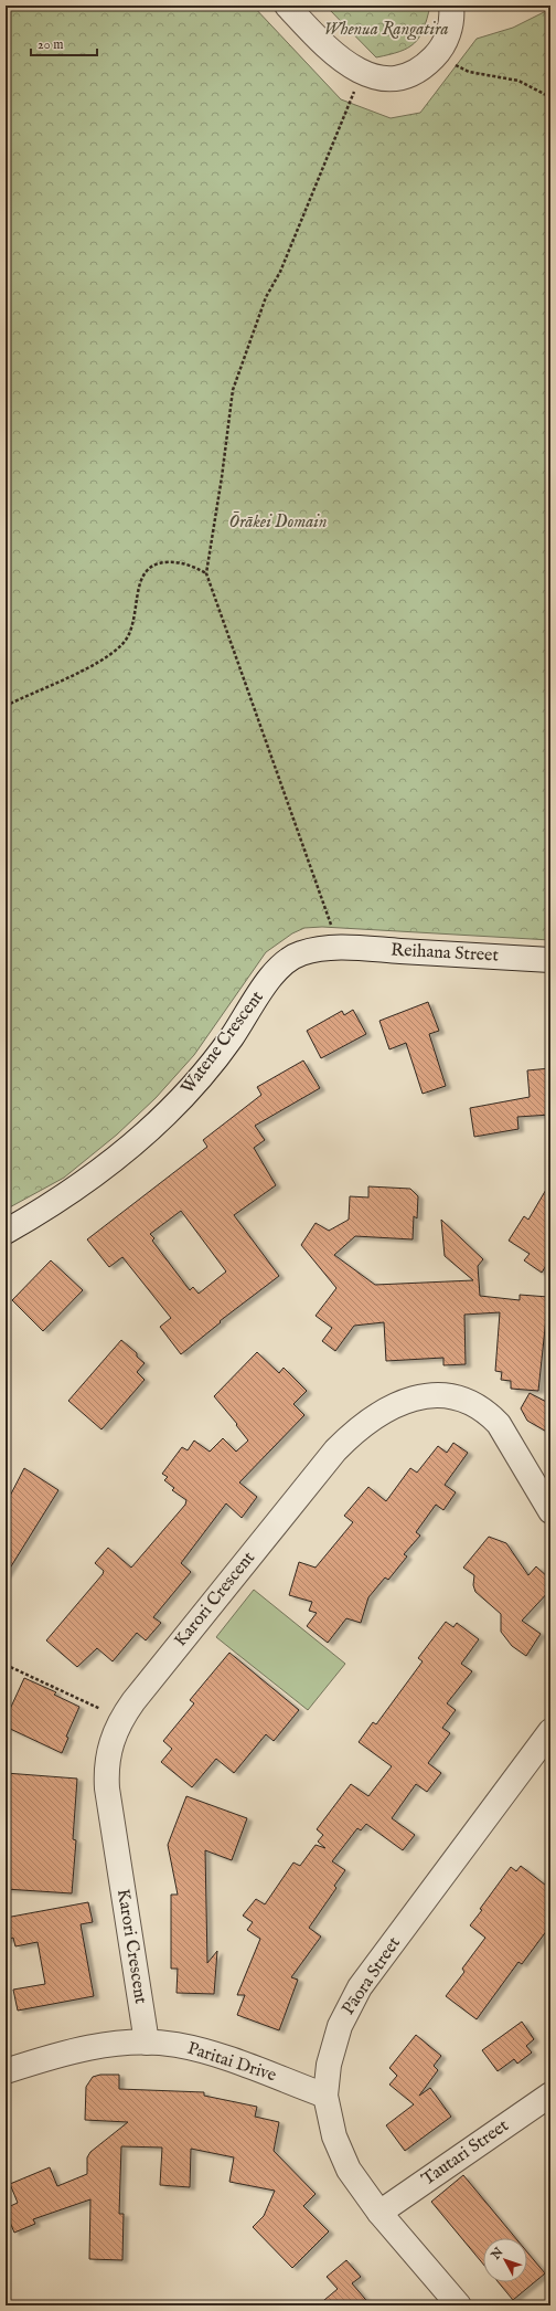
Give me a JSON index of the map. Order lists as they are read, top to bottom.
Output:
{
  "streets": {
    "street": [
      "Reihana Street",
      "Watene Crescent",
      "Karori Crescent",
      "Pāora Street",
      "Paritai Drive",
      "Tautari Street"
    ]
  },
  "crossings": [
    ["Reihana Street", "Watene Crescent"],
    ["Karori Crescent", "Paritai Drive"],
    ["Pāora Street", "Paritai Drive"],
    ["Pāora Street", "Tautari Street"]
  ],
  "parks": ["Whenua Rangatira", "Ōrākei Domain"],
  "scale_bar": "20 m",
  "north": "top left"
}
